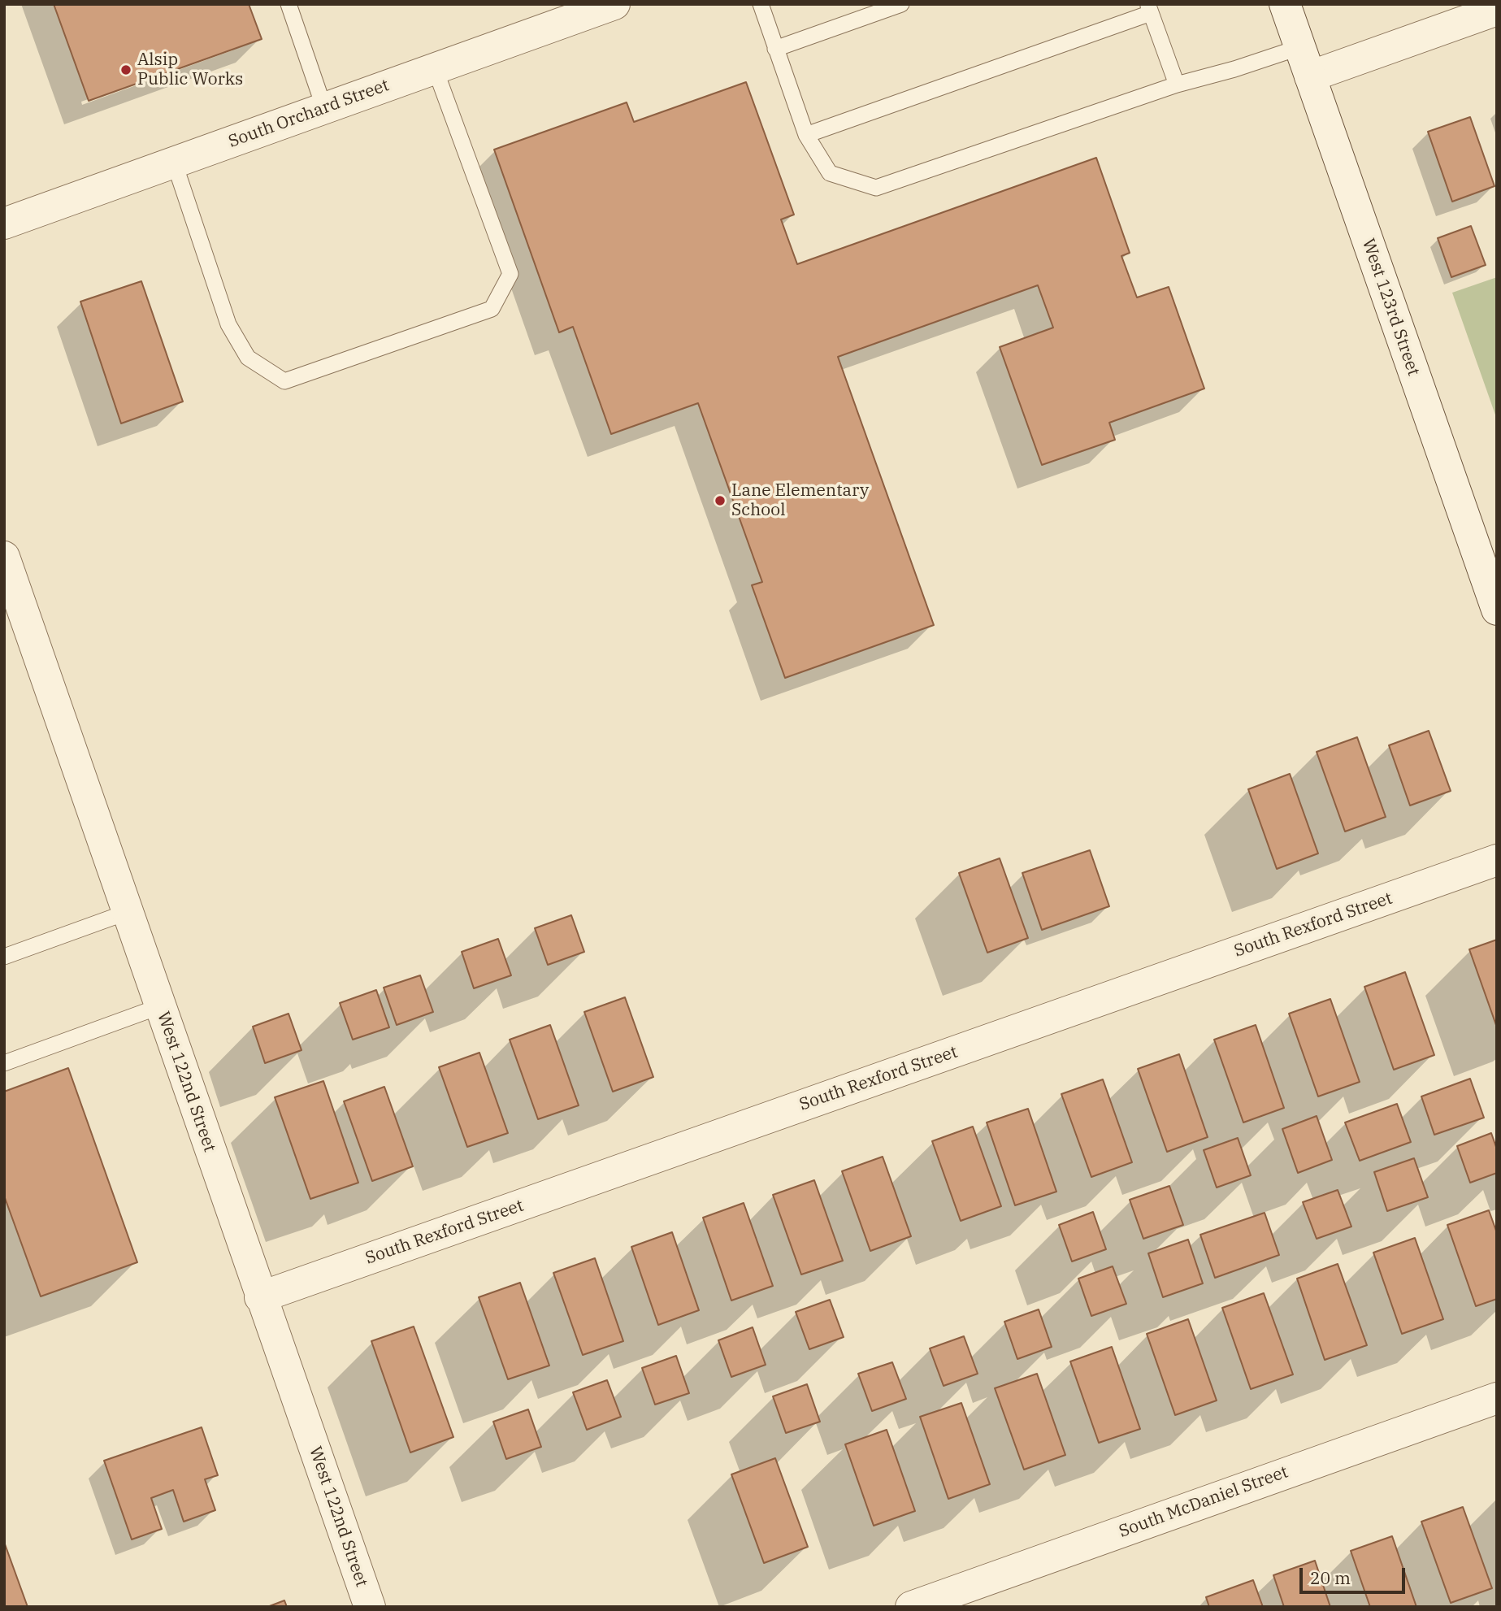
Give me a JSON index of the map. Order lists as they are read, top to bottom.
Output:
{
  "streets": {
    "street": [
      "South Orchard Street",
      "West 123rd Street",
      "South Rexford Street",
      "West 122nd Street",
      "South McDaniel Street"
    ]
  },
  "crossings": [
    ["South Rexford Street", "West 122nd Street"]
  ],
  "places": ["Alsip Public Works", "Lane Elementary School"],
  "scale_bar": "20 m"
}
